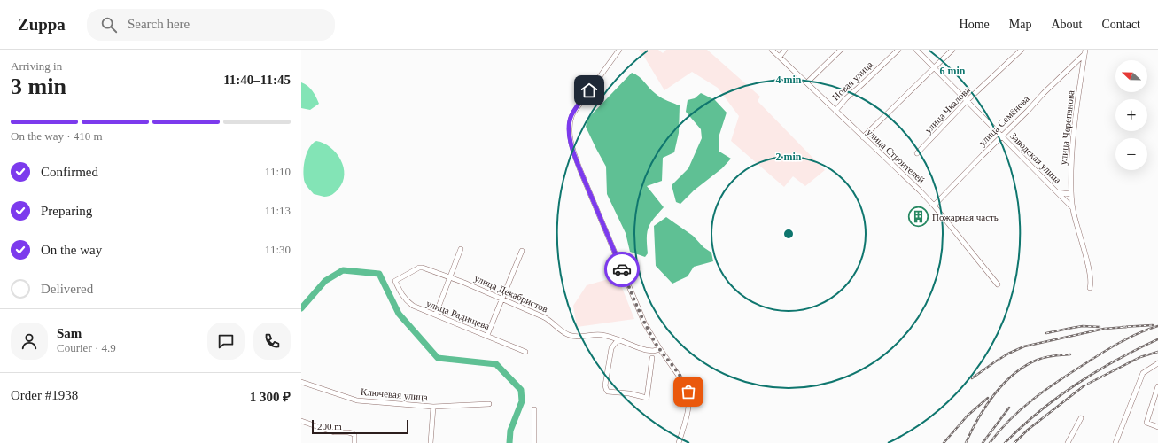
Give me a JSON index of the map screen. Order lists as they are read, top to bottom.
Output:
{
  "streets": {
    "street": [
      "Новая улица",
      "улица Чкалова",
      "улица Семёнова",
      "улица Черепанова",
      "улица Строителей",
      "Заводская улица",
      "улица Декабристов",
      "улица Радищева",
      "Ключевая улица"
    ]
  },
  "crossings": [
    ["Новая улица", "улица Строителей"],
    ["улица Чкалова", "Заводская улица"],
    ["улица Семёнова", "улица Черепанова"],
    ["улица Семёнова", "улица Строителей"],
    ["улица Семёнова", "Заводская улица"],
    ["улица Черепанова", "Заводская улица"],
    ["улица Декабристов", "улица Радищева"]
  ],
  "places": {
    "building": ["Пожарная часть"]
  },
  "scale_bar": "200 m",
  "north": "left",
  "page": {
    "header": "Zuppa",
    "search": "Search here",
    "nav": [
      "Home",
      "Map",
      "About",
      "Contact"
    ],
    "heading": ["3 min", "Arriving in", "11:40–11:45"],
    "panel": [
      "Sam",
      "Courier · 4.9",
      "Order #1938",
      "1 300 ₽"
    ],
    "map_buttons": ["+", "−"],
    "bar": "On the way · 410 m",
    "list": [
      ["Confirmed", "11:10"],
      ["Preparing", "11:13"],
      ["On the way", "11:30"],
      "Delivered"
    ],
    "scale": "200 m"
  },
  "rings": ["6 min", "4 min", "2 min"]
}
